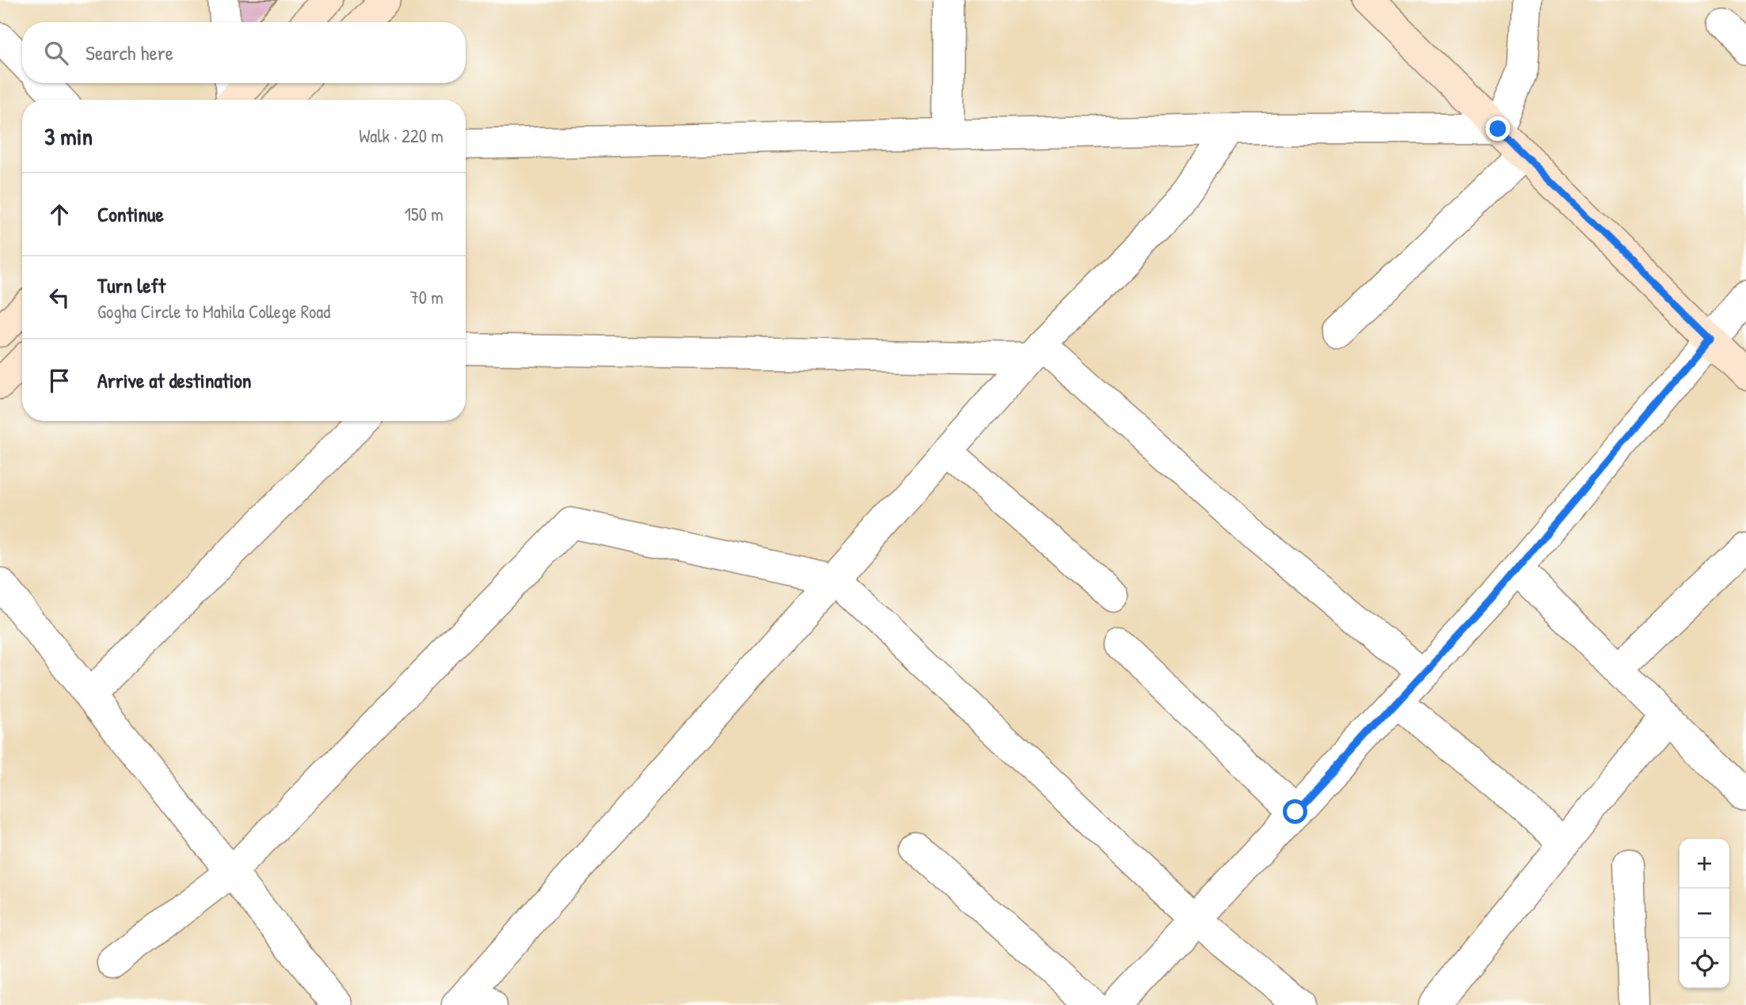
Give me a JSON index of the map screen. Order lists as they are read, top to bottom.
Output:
{
  "page": {
    "search": "Search here",
    "heading": ["3 min", "Walk · 220 m"],
    "list": [
      ["Continue", "150 m"],
      ["Turn left", "Gogha Circle to Mahila College Road", "70 m"],
      "Arrive at destination"
    ],
    "map_buttons": ["+", "−"]
  }
}
